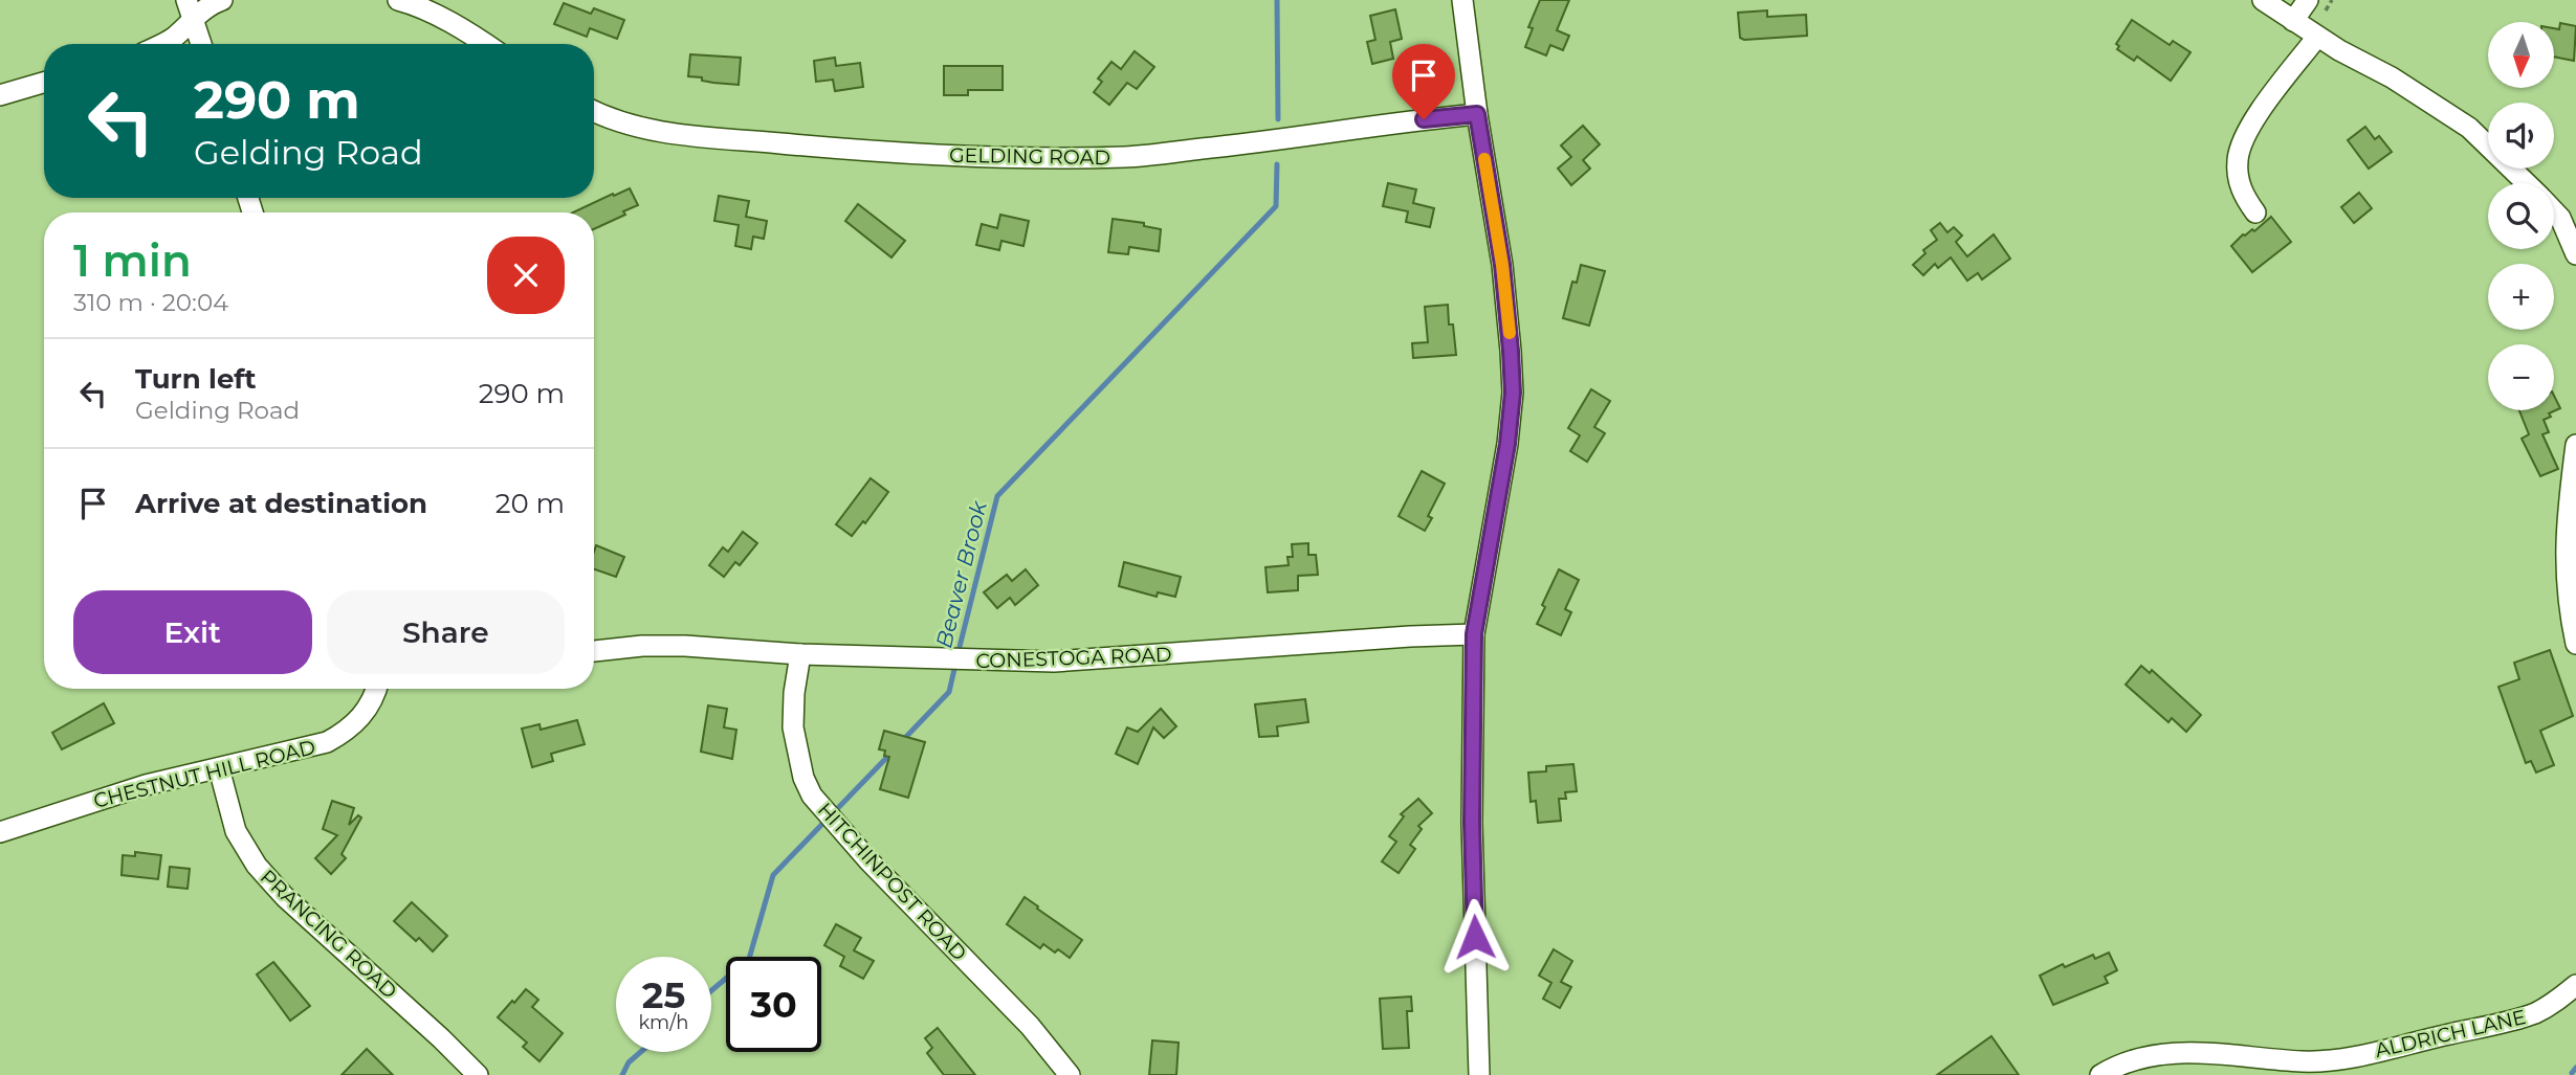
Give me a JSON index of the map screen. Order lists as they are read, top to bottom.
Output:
{
  "streets": {
    "street": [
      "GELDING ROAD",
      "CONESTOGA ROAD",
      "CHESTNUT HILL ROAD",
      "HITCHINPOST ROAD",
      "PRANCING ROAD",
      "ALDRICH LANE"
    ]
  },
  "crossings": [
    ["CONESTOGA ROAD", "HITCHINPOST ROAD"],
    ["CHESTNUT HILL ROAD", "PRANCING ROAD"]
  ],
  "water": ["Beaver Brook"],
  "north": "bottom",
  "page": {
    "map_buttons": ["+", "−"],
    "turn": ["290 m", "Gelding Road"],
    "heading": ["1 min", "310 m · 20:04"],
    "list": [
      {
        "name": "Turn left",
        "note": "Gelding Road",
        "value": "290 m"
      },
      {
        "name": "Arrive at destination",
        "value": "20 m"
      }
    ],
    "buttons": ["Exit", "Share"],
    "speed": "25 km/h",
    "limit": "30"
  }
}
